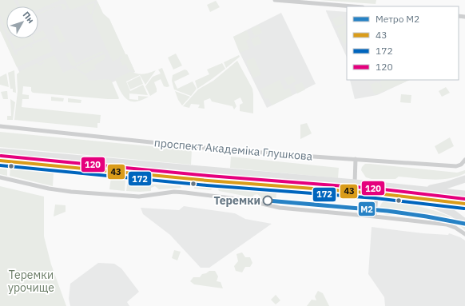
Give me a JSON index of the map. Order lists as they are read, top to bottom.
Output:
{
  "streets": {
    "highway": ["проспект Академіка Глушкова"]
  },
  "parks": ["Теремки урочище"],
  "places": ["Теремки"],
  "lines": [
    "transit line 120",
    "transit line 43",
    "transit line 172",
    "metro line M2"
  ],
  "legend": [
    "Метро M2",
    "43",
    "172",
    "120"
  ],
  "north": "top right"
}
